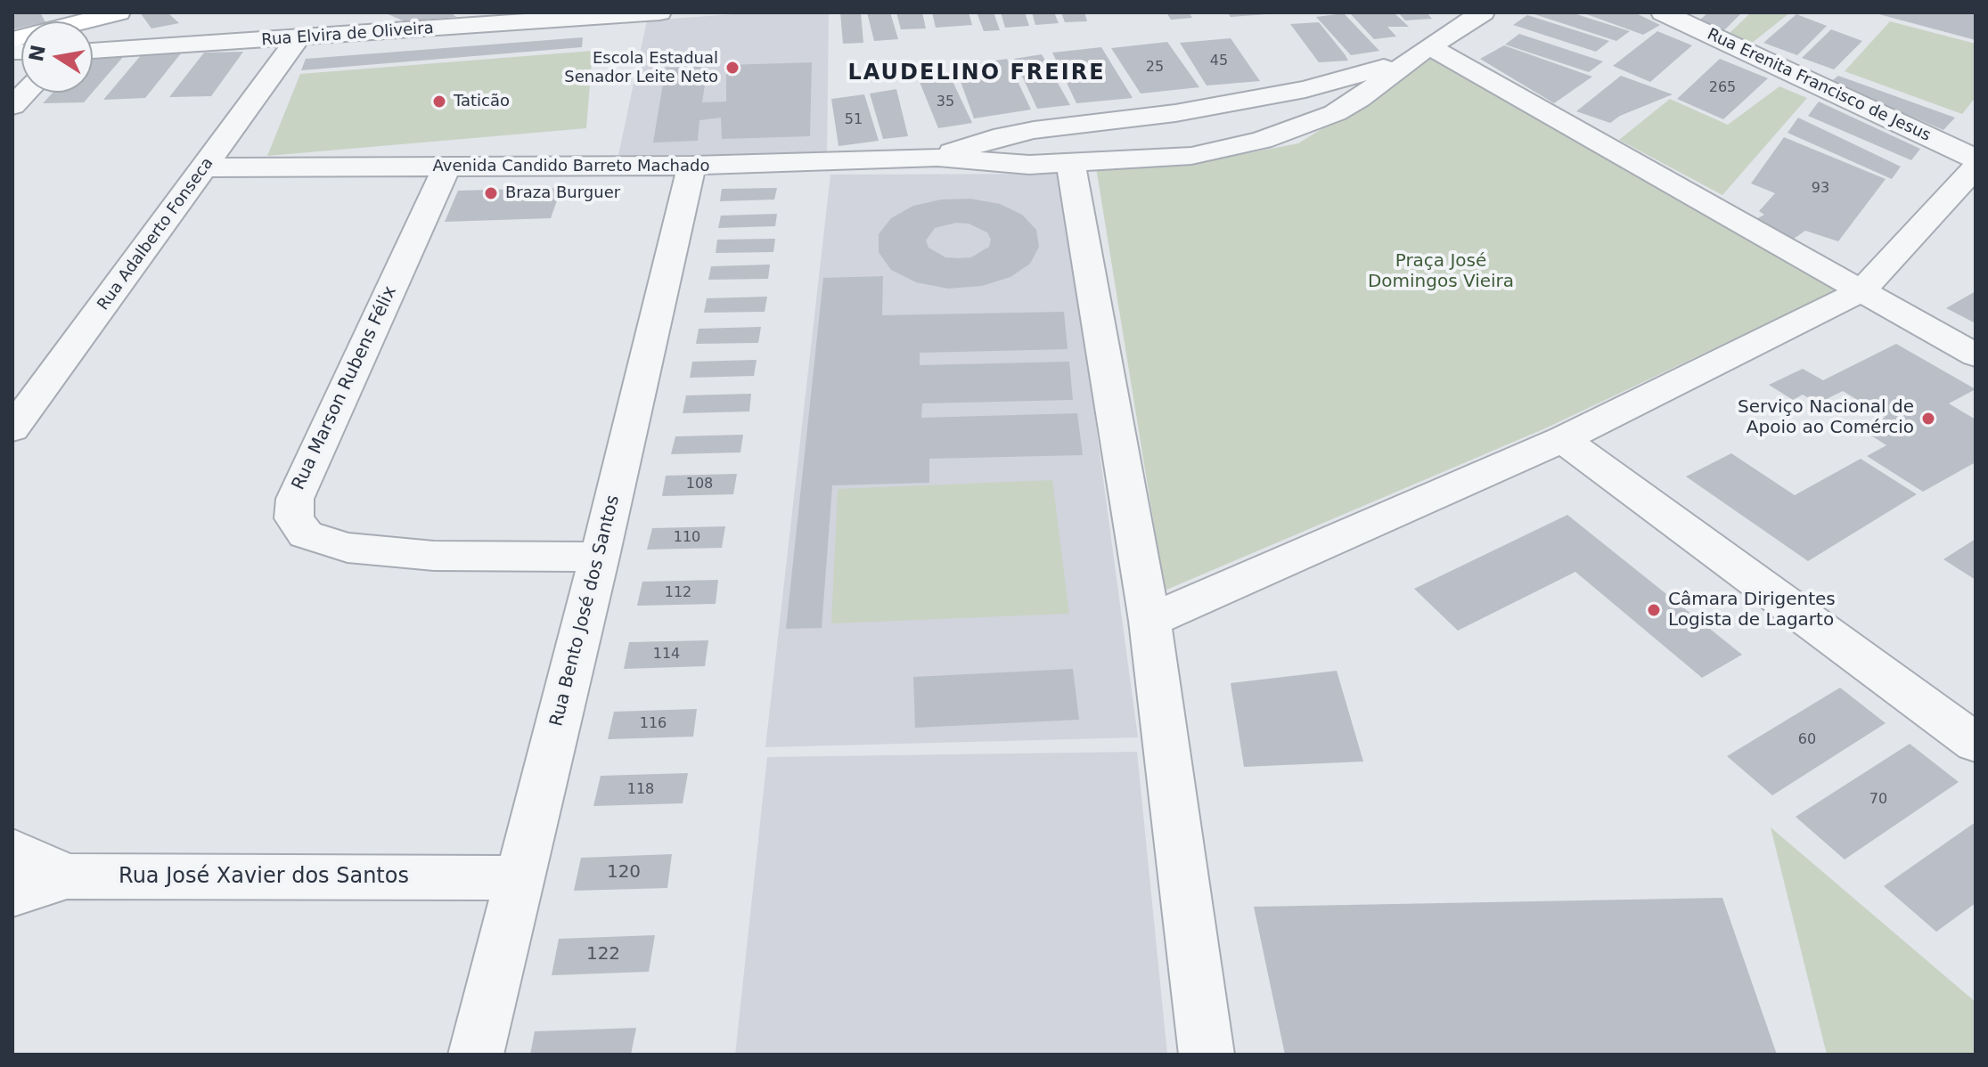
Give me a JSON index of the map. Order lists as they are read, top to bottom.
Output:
{
  "streets": {
    "street": [
      "Rua Elvira de Oliveira",
      "Rua Erenita Francisco de Jesus",
      "Avenida Candido Barreto Machado",
      "Rua Adalberto Fonseca",
      "Rua Marson Rubens Félix",
      "Rua Bento José dos Santos",
      "Rua José Xavier dos Santos"
    ]
  },
  "crossings": [
    ["Rua Elvira de Oliveira", "Rua Adalberto Fonseca"],
    ["Avenida Candido Barreto Machado", "Rua Adalberto Fonseca"],
    ["Avenida Candido Barreto Machado", "Rua Marson Rubens Félix"],
    ["Avenida Candido Barreto Machado", "Rua Bento José dos Santos"],
    ["Rua Marson Rubens Félix", "Rua Bento José dos Santos"],
    ["Rua Bento José dos Santos", "Rua José Xavier dos Santos"]
  ],
  "districts": ["LAUDELINO FREIRE"],
  "parks": ["Praça José Domingos Vieira"],
  "places": [
    "Escola Estadual Senador Leite Neto",
    "Taticão",
    "Braza Burguer",
    "Serviço Nacional de Apoio ao Comércio",
    "Câmara Dirigentes Logista de Lagarto"
  ],
  "house_numbers": [
    "45",
    "25",
    "265",
    "35",
    "51",
    "93",
    "108",
    "110",
    "112",
    "114",
    "116",
    "60",
    "118",
    "70",
    "120",
    "122"
  ],
  "north": "left"
}
